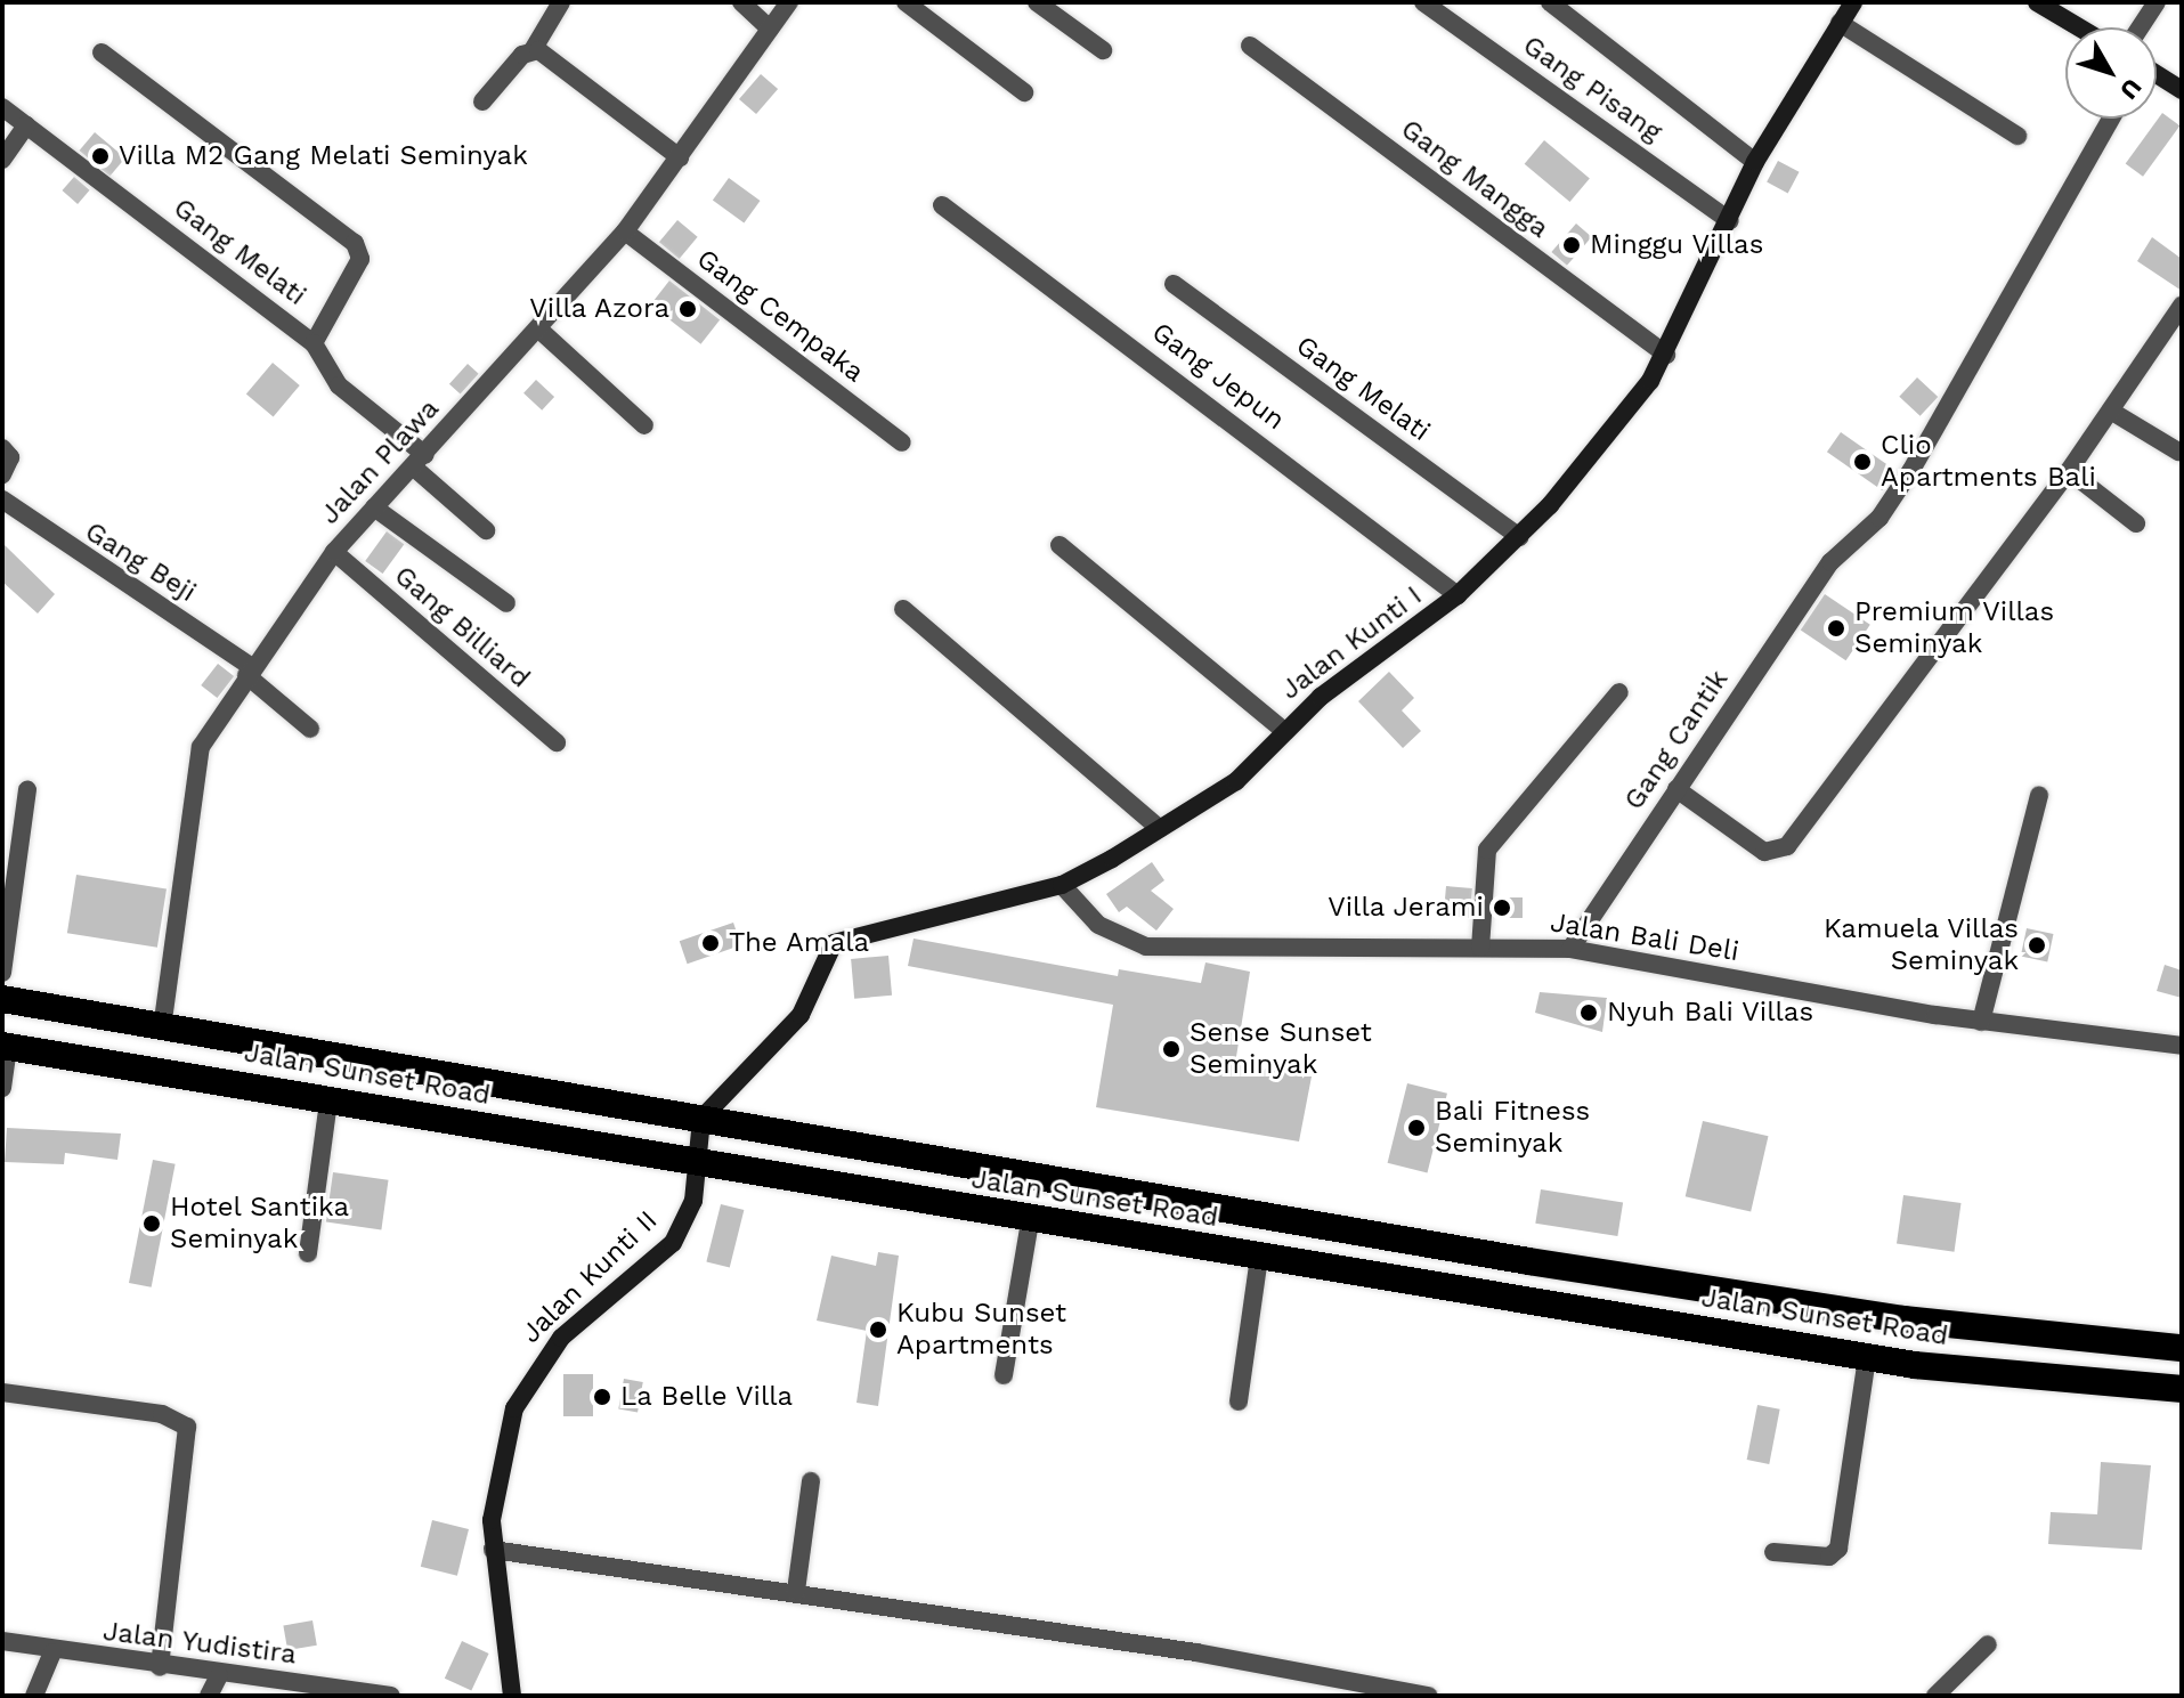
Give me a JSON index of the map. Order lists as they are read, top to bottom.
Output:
{
  "streets": {
    "highway": ["Jalan Sunset Road"],
    "street": [
      "Gang Pisang",
      "Gang Mangga",
      "Gang Melati",
      "Gang Cempaka",
      "Gang Jepun",
      "Jalan Plawa",
      "Gang Beji",
      "Gang Billiard",
      "Jalan Kunti I",
      "Gang Cantik",
      "Jalan Bali Deli",
      "Jalan Kunti II",
      "Jalan Yudistira"
    ]
  },
  "crossings": [
    ["Gang Pisang", "Jalan Kunti I"],
    ["Gang Mangga", "Jalan Kunti I"],
    ["Gang Melati", "Jalan Plawa"],
    ["Gang Melati", "Jalan Kunti I"],
    ["Gang Cempaka", "Jalan Plawa"],
    ["Gang Jepun", "Jalan Kunti I"],
    ["Jalan Plawa", "Gang Beji"],
    ["Jalan Plawa", "Gang Billiard"],
    ["Jalan Plawa", "Jalan Sunset Road"],
    ["Jalan Kunti I", "Jalan Bali Deli"],
    ["Jalan Kunti I", "Jalan Sunset Road"],
    ["Gang Cantik", "Jalan Bali Deli"],
    ["Jalan Sunset Road", "Jalan Kunti II"]
  ],
  "places": [
    "Villa M2 Gang Melati Seminyak",
    "Minggu Villas",
    "Villa Azora",
    "Clio Apartments Bali",
    "Premium Villas Seminyak",
    "Villa Jerami",
    "The Amala",
    "Kamuela Villas Seminyak",
    "Nyuh Bali Villas",
    "Sense Sunset Seminyak",
    "Bali Fitness Seminyak",
    "Hotel Santika Seminyak",
    "Kubu Sunset Apartments",
    "La Belle Villa"
  ],
  "north": "bottom right"
}
